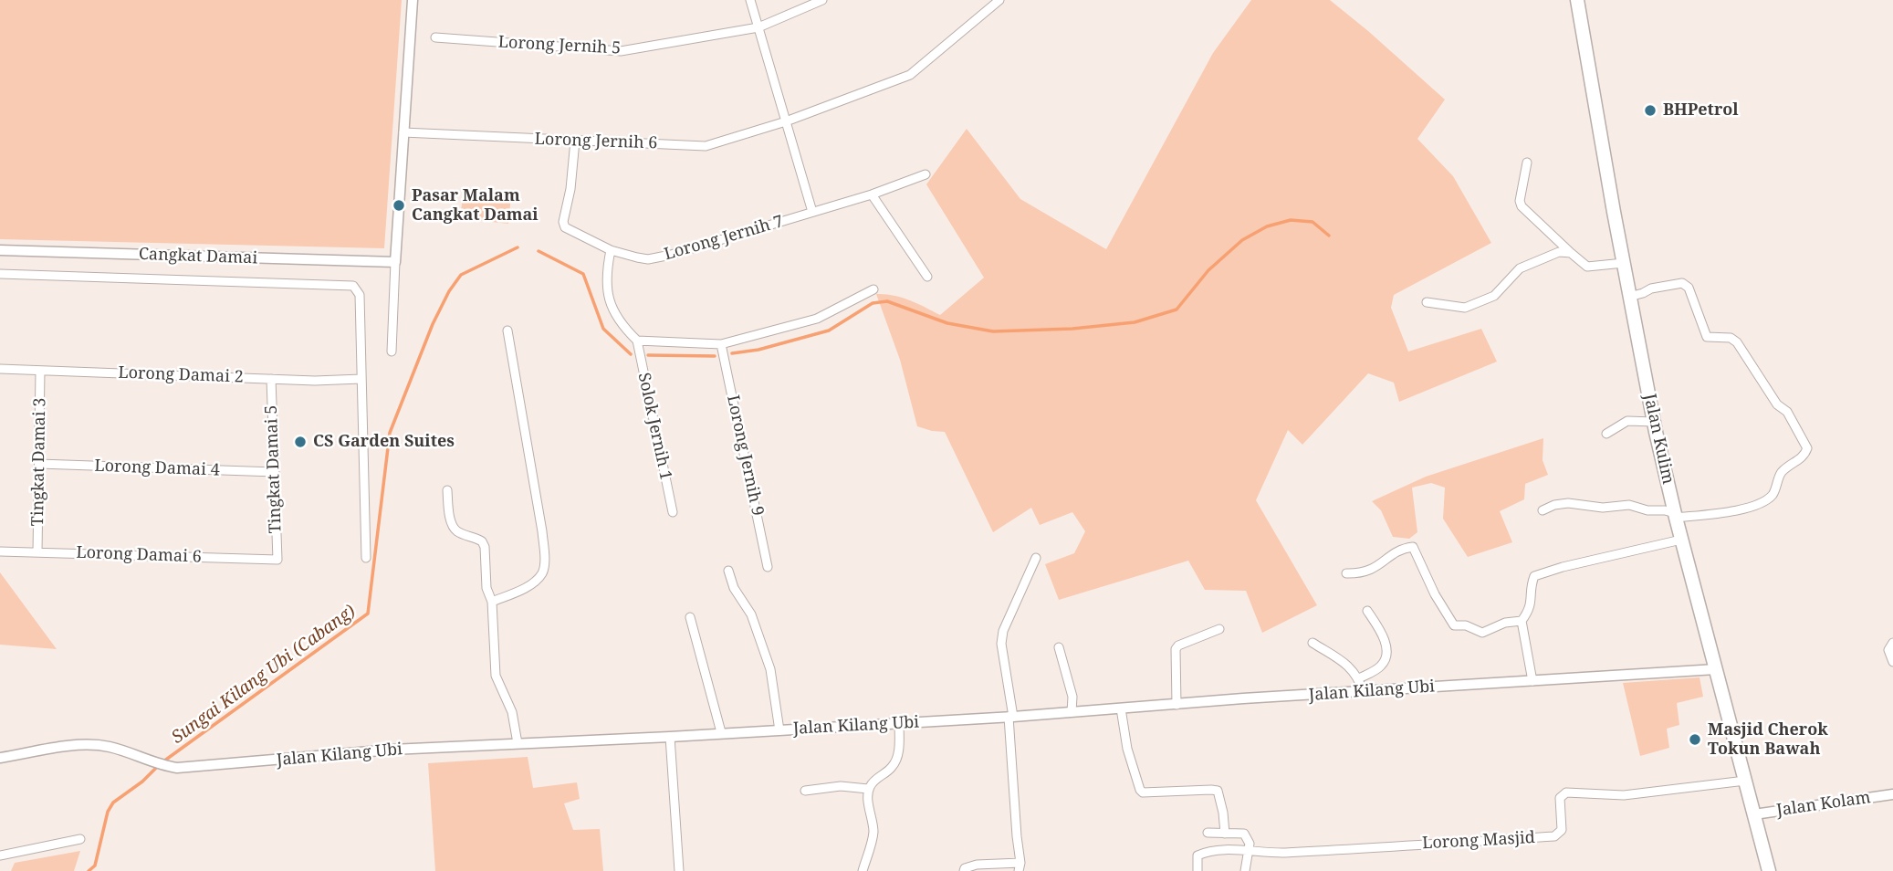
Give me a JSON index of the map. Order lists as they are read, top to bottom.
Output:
{
  "streets": {
    "main road": ["Jalan Kulim"],
    "street": [
      "Lorong Jernih 5",
      "Lorong Jernih 6",
      "Lorong Jernih 7",
      "Cangkat Damai",
      "Lorong Damai 2",
      "Solok Jernih 1",
      "Lorong Jernih 9",
      "Tingkat Damai 3",
      "Lorong Damai 4",
      "Tingkat Damai 5",
      "Lorong Damai 6",
      "Jalan Kilang Ubi",
      "Jalan Kolam",
      "Lorong Masjid"
    ]
  },
  "crossings": [
    ["Lorong Jernih 6", "Lorong Jernih 7"],
    ["Cangkat Damai", "Lorong Damai 2"],
    ["Lorong Damai 2", "Tingkat Damai 3"],
    ["Lorong Damai 2", "Tingkat Damai 5"],
    ["Jalan Kulim", "Jalan Kilang Ubi"],
    ["Jalan Kulim", "Jalan Kolam"],
    ["Jalan Kulim", "Lorong Masjid"],
    ["Tingkat Damai 3", "Lorong Damai 4"],
    ["Tingkat Damai 3", "Lorong Damai 6"],
    ["Lorong Damai 4", "Tingkat Damai 5"],
    ["Tingkat Damai 5", "Lorong Damai 6"]
  ],
  "water": ["Sungai Kilang Ubi (Cabang)"],
  "places": [
    "BHPetrol",
    "Pasar Malam Cangkat Damai",
    "CS Garden Suites",
    "Masjid Cherok Tokun Bawah"
  ]
}
